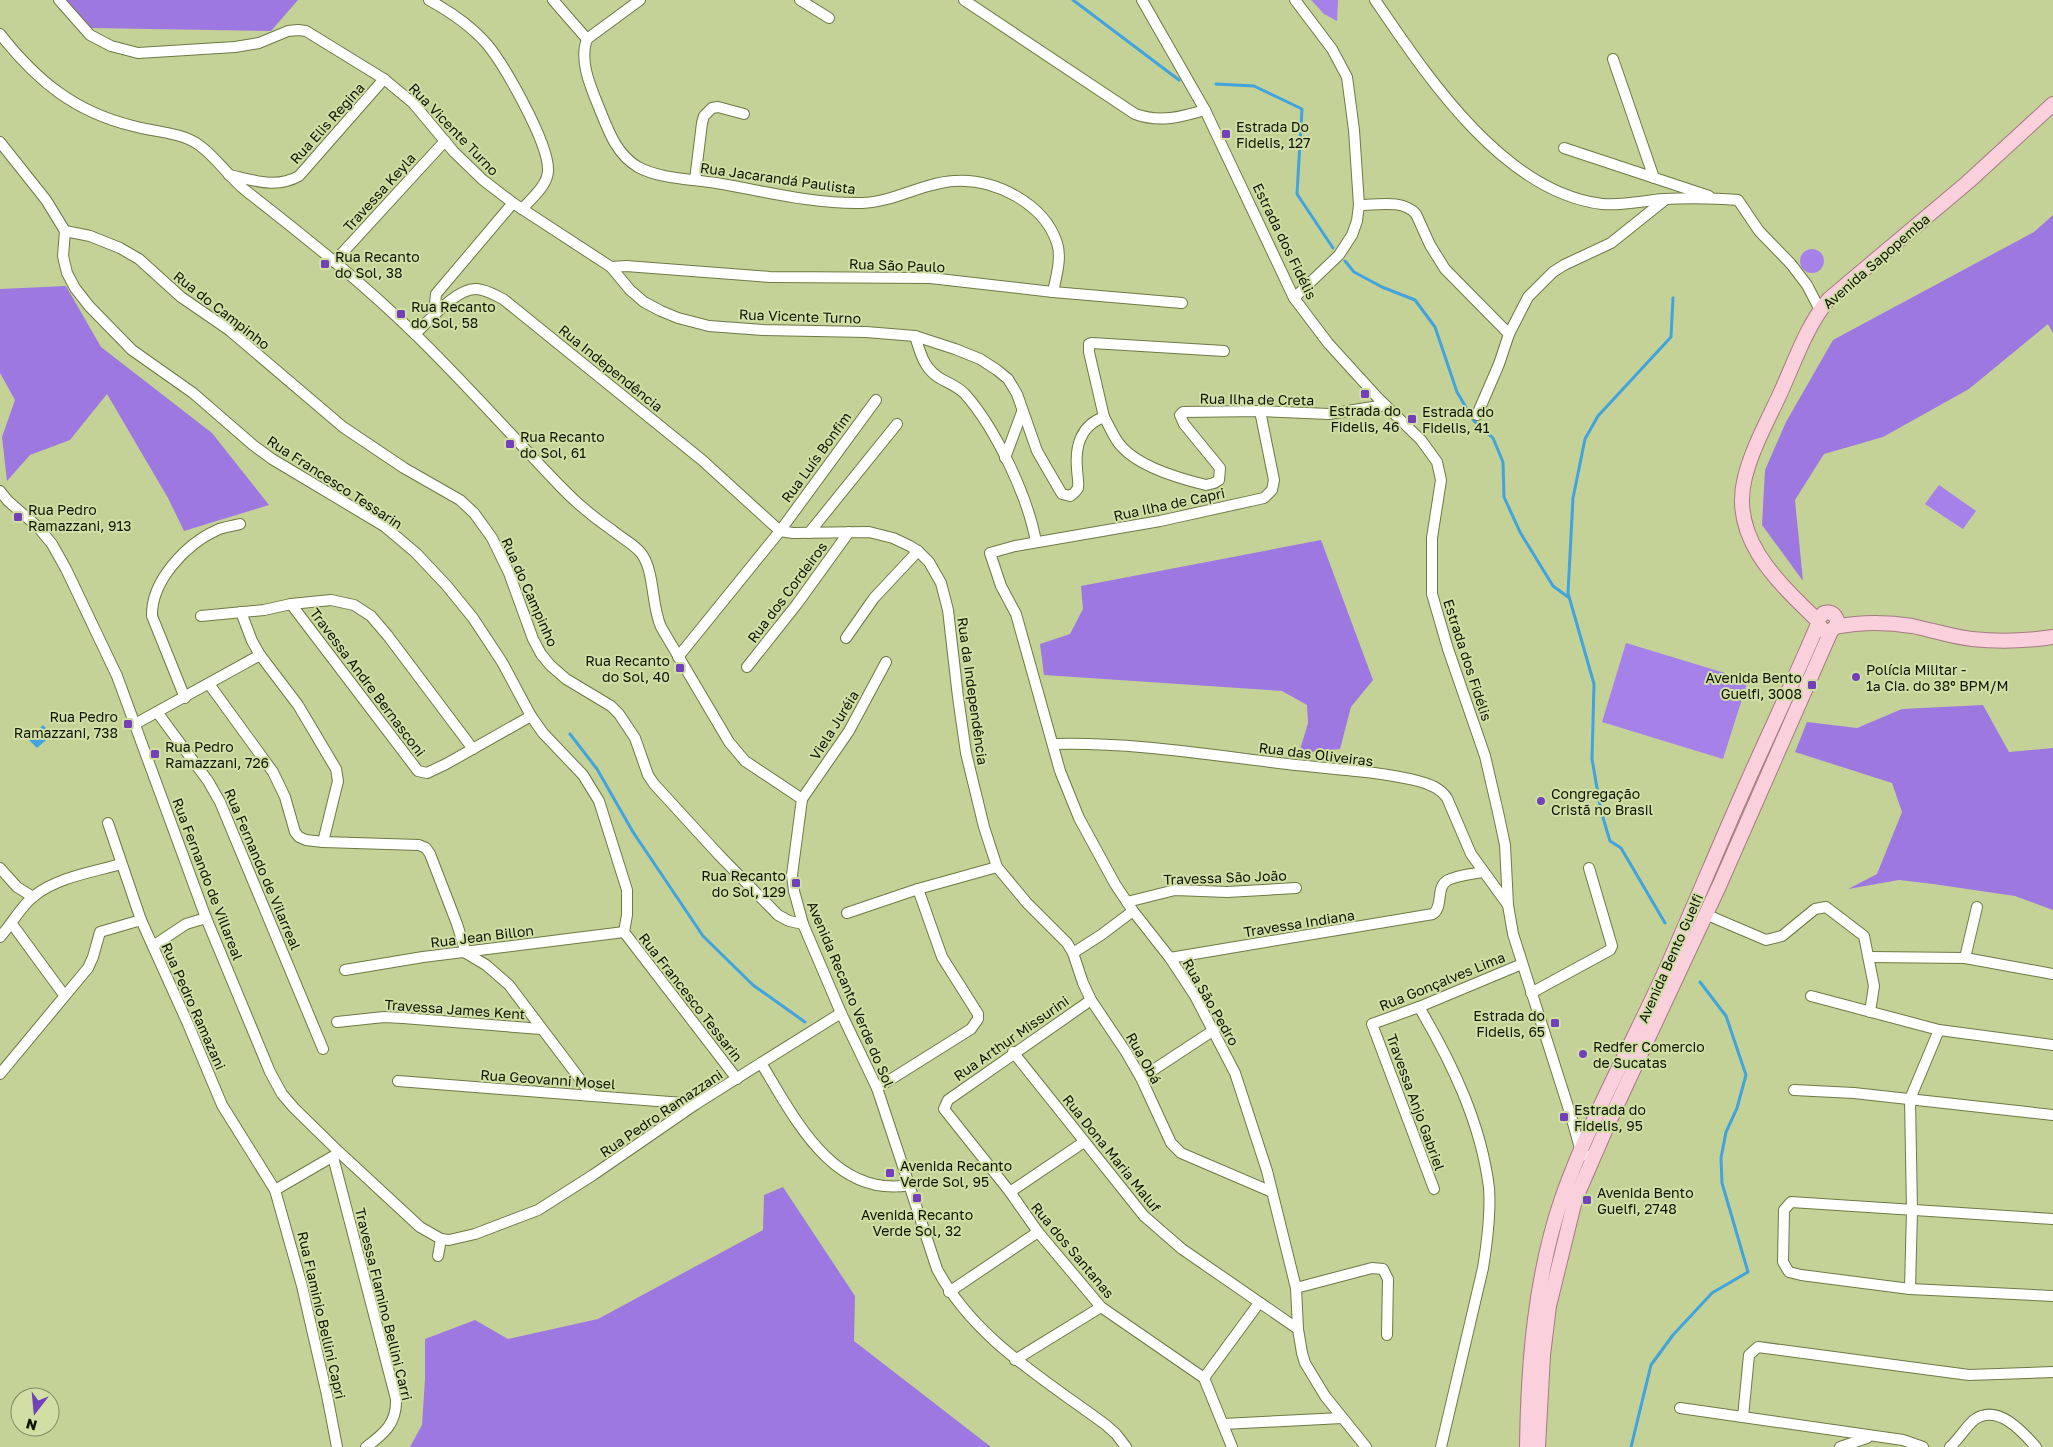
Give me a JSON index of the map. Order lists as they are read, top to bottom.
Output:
{
  "streets": {
    "main road": ["Avenida Sapopemba", "Avenida Bento Guelfi"],
    "street": [
      "Rua Elis Regina",
      "Rua Vicente Turno",
      "Rua Jacarandá Paulista",
      "Travessa Keyla",
      "Estrada dos Fidélis",
      "Rua São Paulo",
      "Rua do Campinho",
      "Rua Independência",
      "Rua Ilha de Creta",
      "Rua Luís Bonfim",
      "Rua Francesco Tessarin",
      "Rua Ilha de Capri",
      "Rua dos Cordeiros",
      "Travessa Andre Bernasconi",
      "Rua da Independência",
      "Viela Juréia",
      "Rua das Oliveiras",
      "Rua Fernando de Vilarreal",
      "Travessa São João",
      "Rua Fernando de Villareal",
      "Travessa Indiana",
      "Rua Jean Billon",
      "Rua Gonçalves Lima",
      "Avenida Recanto Verde do Sol",
      "Rua São Pedro",
      "Rua Pedro Ramazani",
      "Travessa James Kent",
      "Rua Arthur Missurini",
      "Rua Obá",
      "Rua Geovanni Mosel",
      "Travessa Anjo Gabriel",
      "Rua Pedro Ramazzani",
      "Rua Dona Maria Maluf",
      "Rua dos Santanas",
      "Travessa Flamino Bellini Carri",
      "Rua Flaminio Bellini Capri"
    ]
  },
  "crossings": [
    ["Rua Elis Regina", "Rua Vicente Turno"],
    ["Rua Vicente Turno", "Travessa Keyla"],
    ["Rua Vicente Turno", "Rua São Paulo"],
    ["Rua Vicente Turno", "Rua Ilha de Creta"],
    ["Rua Jacarandá Paulista", "Rua São Paulo"],
    ["Estrada dos Fidélis", "Rua Ilha de Creta"],
    ["Estrada dos Fidélis", "Rua das Oliveiras"],
    ["Estrada dos Fidélis", "Avenida Bento Guelfi"],
    ["Estrada dos Fidélis", "Rua Gonçalves Lima"],
    ["Avenida Sapopemba", "Avenida Bento Guelfi"],
    ["Rua do Campinho", "Rua Francesco Tessarin"],
    ["Rua do Campinho", "Avenida Recanto Verde do Sol"],
    ["Rua Independência", "Rua Luís Bonfim"],
    ["Rua Independência", "Rua da Independência"],
    ["Rua Ilha de Creta", "Rua Ilha de Capri"],
    ["Rua Luís Bonfim", "Rua da Independência"],
    ["Rua Francesco Tessarin", "Travessa Andre Bernasconi"],
    ["Rua Francesco Tessarin", "Rua Jean Billon"],
    ["Rua Francesco Tessarin", "Rua Pedro Ramazzani"],
    ["Rua Ilha de Capri", "Rua São Pedro"],
    ["Rua dos Cordeiros", "Rua da Independência"],
    ["Rua da Independência", "Rua Obá"],
    ["Viela Juréia", "Avenida Recanto Verde do Sol"],
    ["Rua das Oliveiras", "Travessa Indiana"],
    ["Rua das Oliveiras", "Rua São Pedro"],
    ["Travessa São João", "Rua São Pedro"],
    ["Rua Fernando de Villareal", "Rua Pedro Ramazzani"],
    ["Rua Fernando de Villareal", "Travessa Flamino Bellini Carri"],
    ["Travessa Indiana", "Rua São Pedro"],
    ["Rua Gonçalves Lima", "Travessa Anjo Gabriel"],
    ["Avenida Recanto Verde do Sol", "Rua Pedro Ramazzani"],
    ["Rua São Pedro", "Rua Obá"],
    ["Rua São Pedro", "Rua Dona Maria Maluf"],
    ["Rua Pedro Ramazani", "Rua Flaminio Bellini Capri"],
    ["Rua Arthur Missurini", "Rua Obá"],
    ["Rua Arthur Missurini", "Rua Dona Maria Maluf"],
    ["Rua Arthur Missurini", "Rua dos Santanas"],
    ["Rua Geovanni Mosel", "Rua Pedro Ramazzani"]
  ],
  "places": {
    "transit": [
      "Estrada Do Fidelis, 127",
      "Rua Recanto do Sol, 38",
      "Rua Recanto do Sol, 58",
      "Estrada do Fidelis, 46",
      "Estrada do Fidelis, 41",
      "Rua Recanto do Sol, 61",
      "Rua Pedro Ramazzani, 913",
      "Rua Recanto do Sol, 40",
      "Avenida Bento Guelfi, 3008",
      "Rua Pedro Ramazzani, 738",
      "Rua Pedro Ramazzani, 726",
      "Rua Recanto do Sol, 129",
      "Estrada do Fidelis, 65",
      "Estrada do Fidelis, 95",
      "Avenida Recanto Verde Sol, 95",
      "Avenida Recanto Verde Sol, 32",
      "Avenida Bento Guelfi, 2748"
    ],
    "other": ["Polícia Militar - 1ª Cia. do 38º BPM/M", "Congregação Cristã no Brasil", "Redfer Comercio de Sucatas"]
  },
  "north": "bottom"
}
